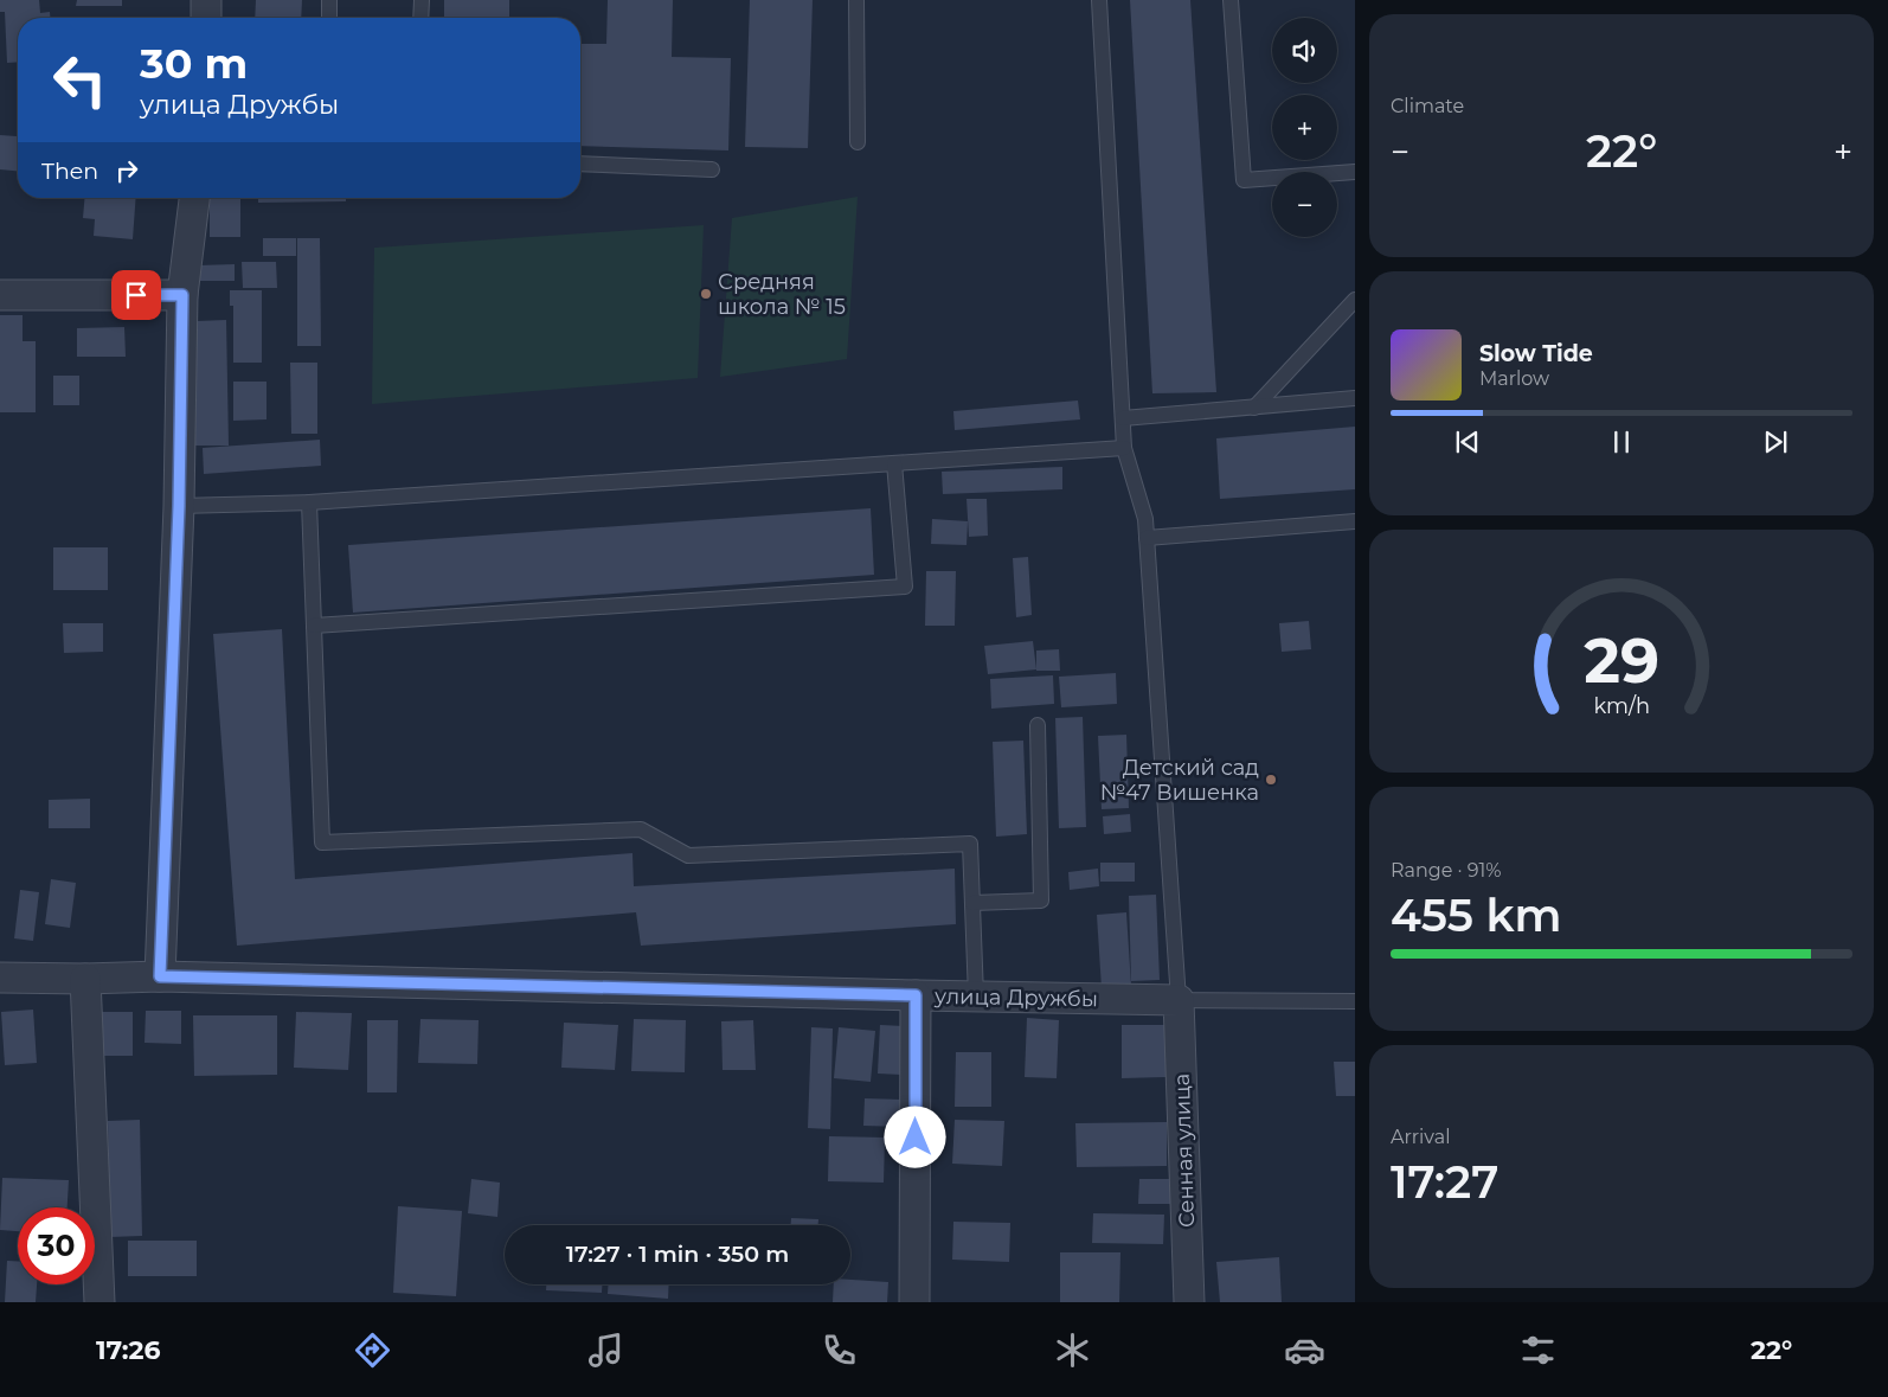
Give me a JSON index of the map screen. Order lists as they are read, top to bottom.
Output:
{
  "streets": {
    "street": ["улица Дружбы", "Сенная улица"]
  },
  "crossings": [
    ["улица Дружбы", "Сенная улица"]
  ],
  "places": ["Средняя школа № 15", "Детский сад №47 Вишенка"],
  "page": {
    "tile": [
      "Climate",
      ["Range · 91%", "455 km"],
      ["Arrival", "17:27"]
    ],
    "map_buttons": ["+", "−"],
    "turn": ["30 m", "улица Дружбы"],
    "heat": ["−", "22°", "+"],
    "then": "Then",
    "song": ["Slow Tide", "Marlow"],
    "limit": "30",
    "trip": "17:27 · 1 min · 350 m",
    "tabs": ["17:26", "22°"],
    "gauge": ["29", "km/h"]
  }
}
